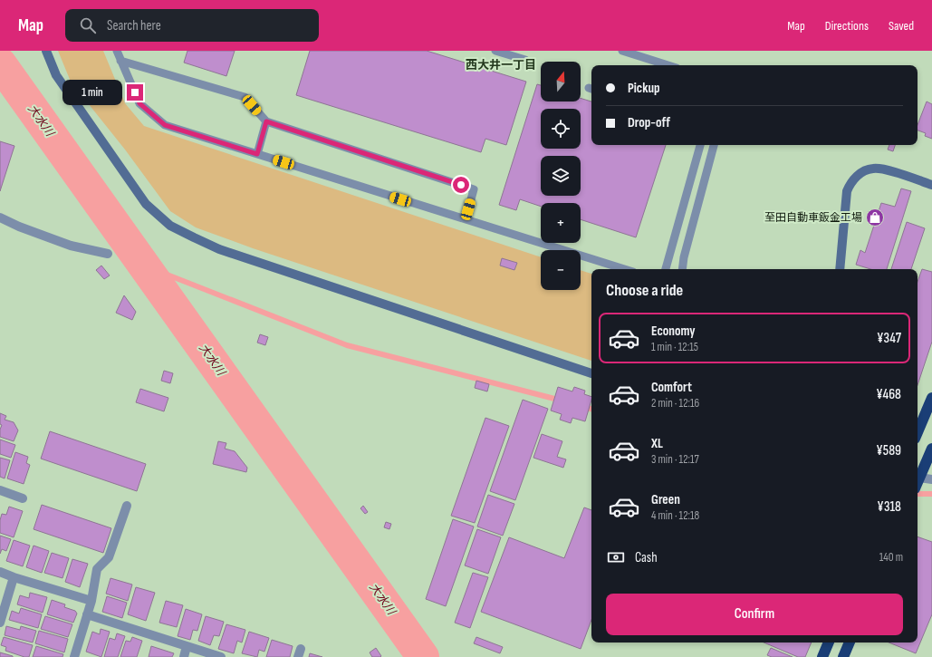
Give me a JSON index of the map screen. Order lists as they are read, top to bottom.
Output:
{
  "districts": ["西大井一丁目"],
  "water": ["大水川"],
  "places": {
    "shop": ["至田自動車鈑金工場"]
  },
  "north": "top",
  "page": {
    "header": "Map",
    "search": "Search here",
    "nav": ["Map", "Directions", "Saved"],
    "map_buttons": ["+", "−"],
    "banner": ["Pickup", "Drop-off"],
    "bubble": "1 min",
    "heading": "Choose a ride",
    "list": [
      {
        "name": "Economy",
        "note": "1 min · 12:15",
        "value": "¥347"
      },
      {
        "name": "Comfort",
        "note": "2 min · 12:16",
        "value": "¥468"
      },
      {
        "name": "XL",
        "note": "3 min · 12:17",
        "value": "¥589"
      },
      {
        "name": "Green",
        "note": "4 min · 12:18",
        "value": "¥318"
      }
    ],
    "pay": ["Cash", "140 m"],
    "buttons": "Confirm"
  }
}
